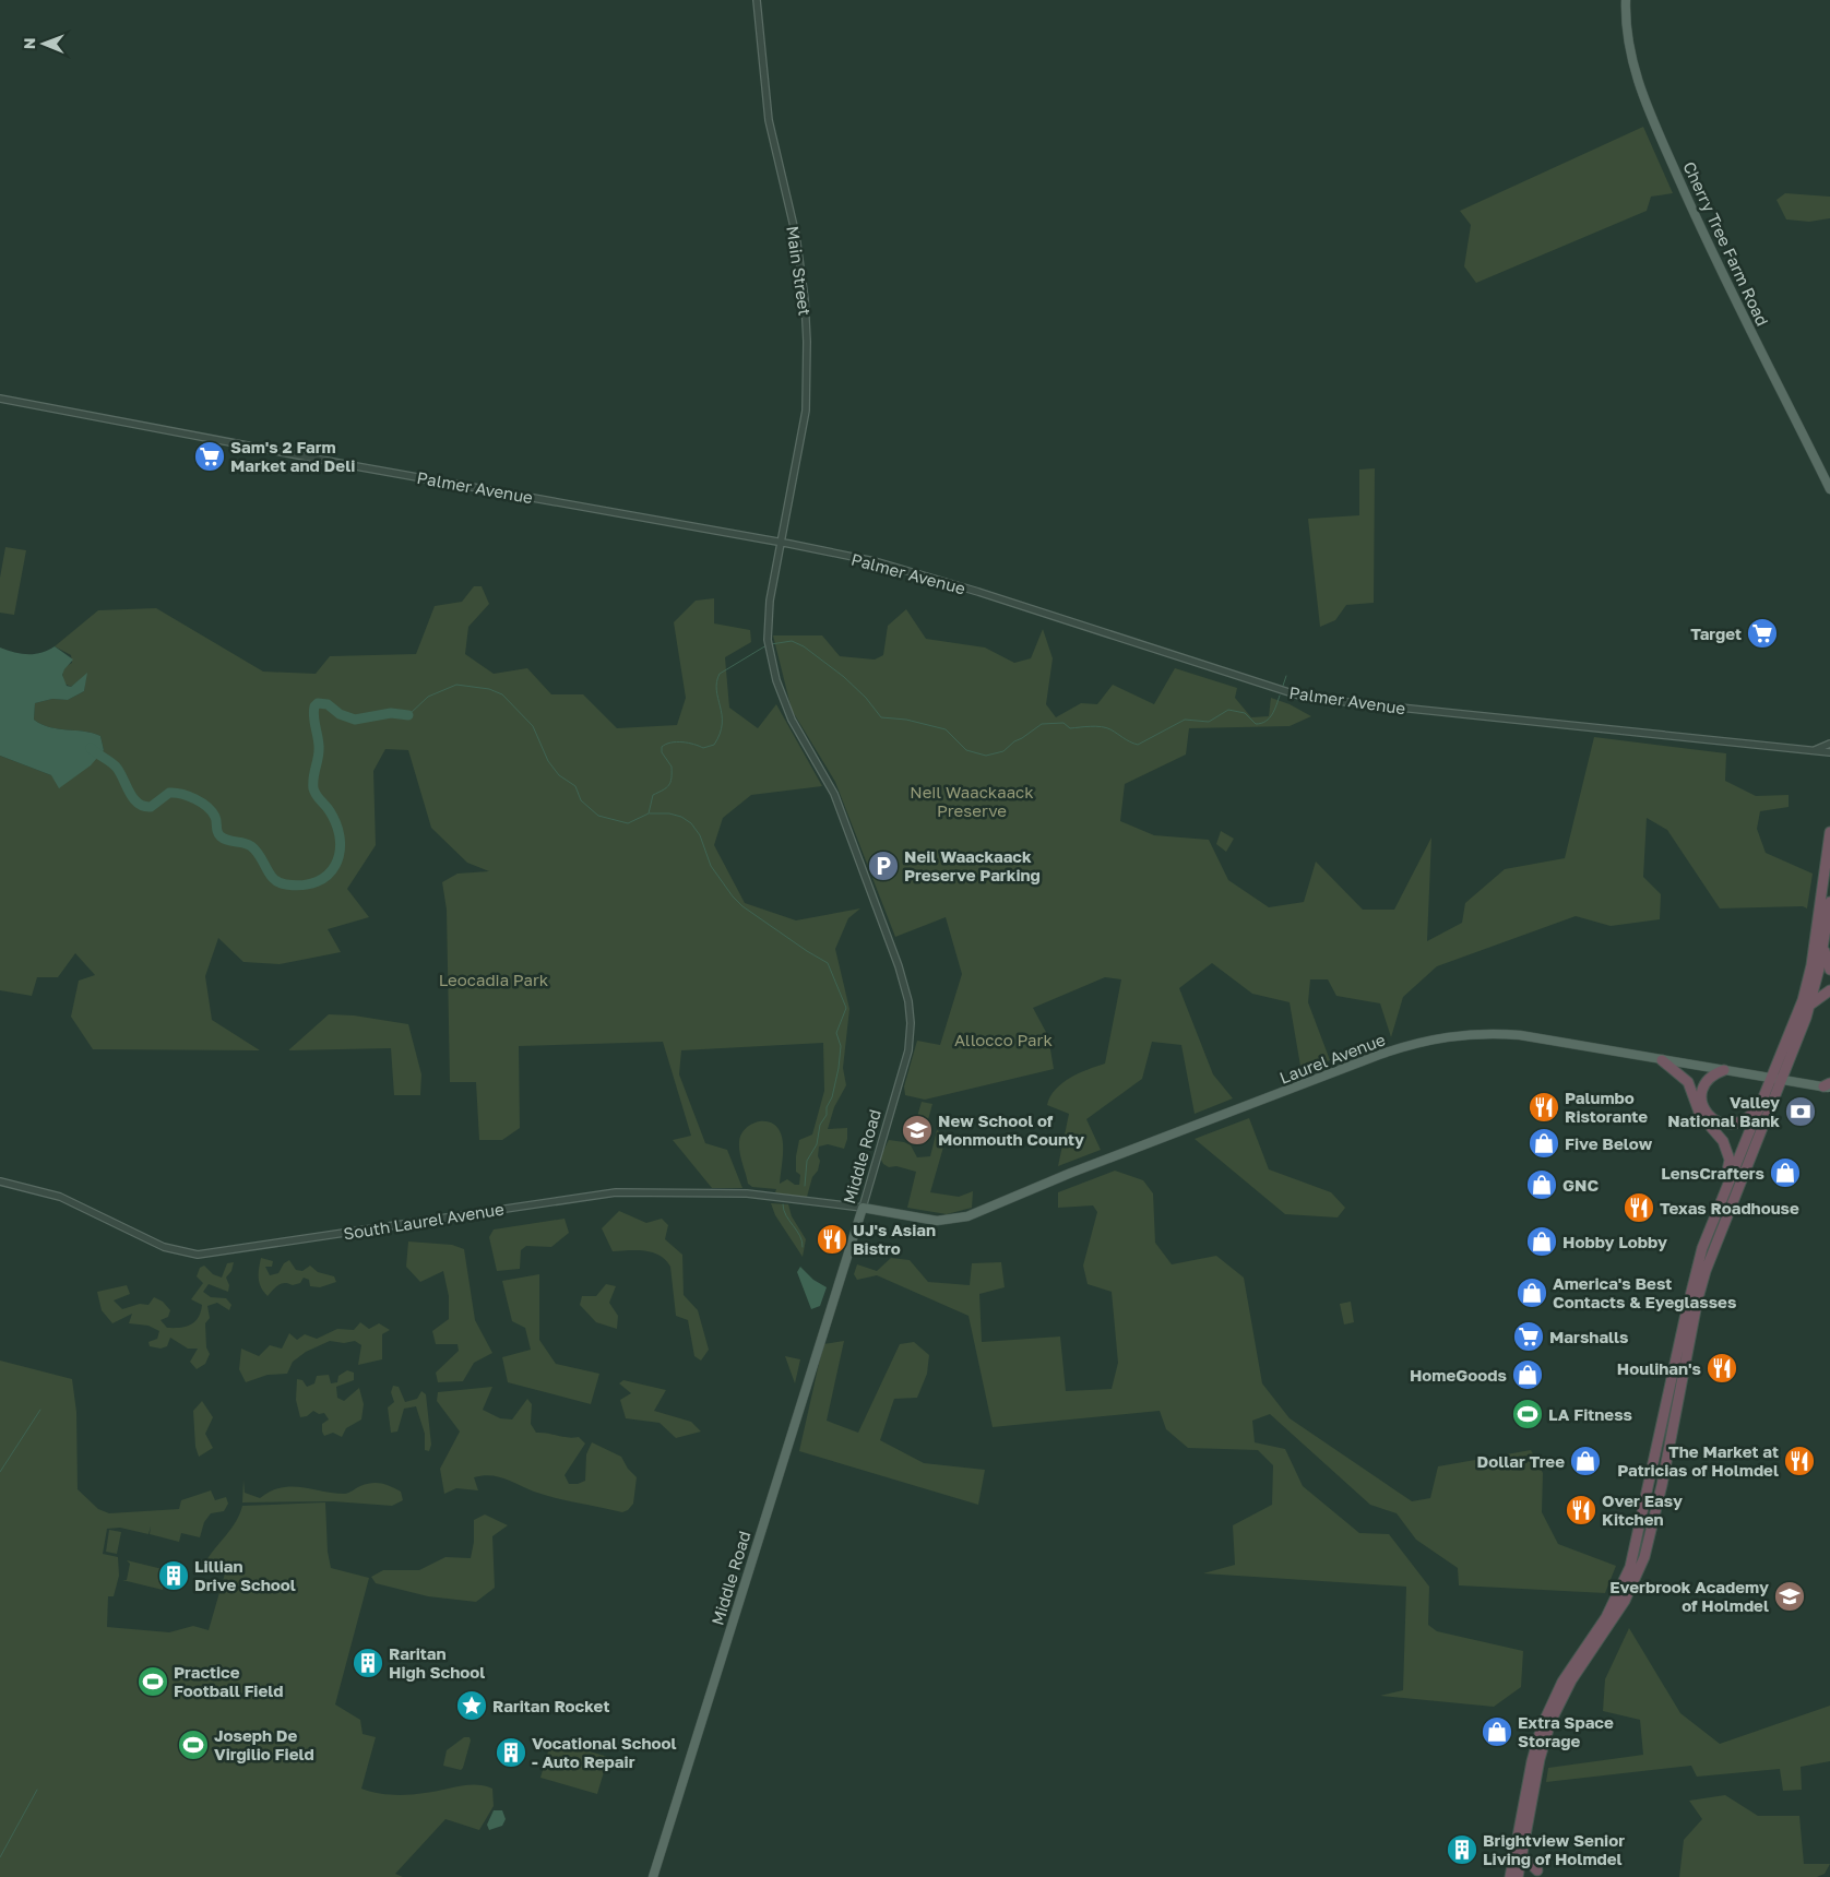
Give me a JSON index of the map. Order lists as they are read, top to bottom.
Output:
{
  "streets": {
    "main road": ["Cherry Tree Farm Road", "Laurel Avenue", "Middle Road"],
    "street": ["Main Street", "Palmer Avenue", "South Laurel Avenue"]
  },
  "crossings": [
    ["Main Street", "Palmer Avenue"],
    ["Main Street", "Middle Road"],
    ["Palmer Avenue", "Middle Road"],
    ["Laurel Avenue", "Middle Road"],
    ["Laurel Avenue", "South Laurel Avenue"],
    ["Middle Road", "South Laurel Avenue"]
  ],
  "parks": ["Neil Waackaack Preserve", "Leocadia Park", "Allocco Park"],
  "places": {
    "supermarket": ["Sam's 2 Farm Market and Deli", "Target", "Marshalls"],
    "parking": ["Neil Waackaack Preserve Parking"],
    "restaurant": [
      "Palumbo Ristorante",
      "Texas Roadhouse",
      "UJ's Asian Bistro",
      "Houlihan's",
      "The Market at Patricias of Holmdel",
      "Over Easy Kitchen"
    ],
    "bank": ["Valley National Bank"],
    "school or university": ["New School of Monmouth County", "Everbrook Academy of Holmdel"],
    "shop": [
      "Five Below",
      "LensCrafters",
      "GNC",
      "Hobby Lobby",
      "America's Best Contacts & Eyeglasses",
      "HomeGoods",
      "Dollar Tree",
      "Extra Space Storage"
    ],
    "sports": ["LA Fitness", "Practice Football Field", "Joseph De Virgilio Field"],
    "building": [
      "Lillian Drive School",
      "Raritan High School",
      "Vocational School - Auto Repair",
      "Brightview Senior Living of Holmdel"
    ],
    "place": ["Raritan Rocket"]
  },
  "north": "left"
}
